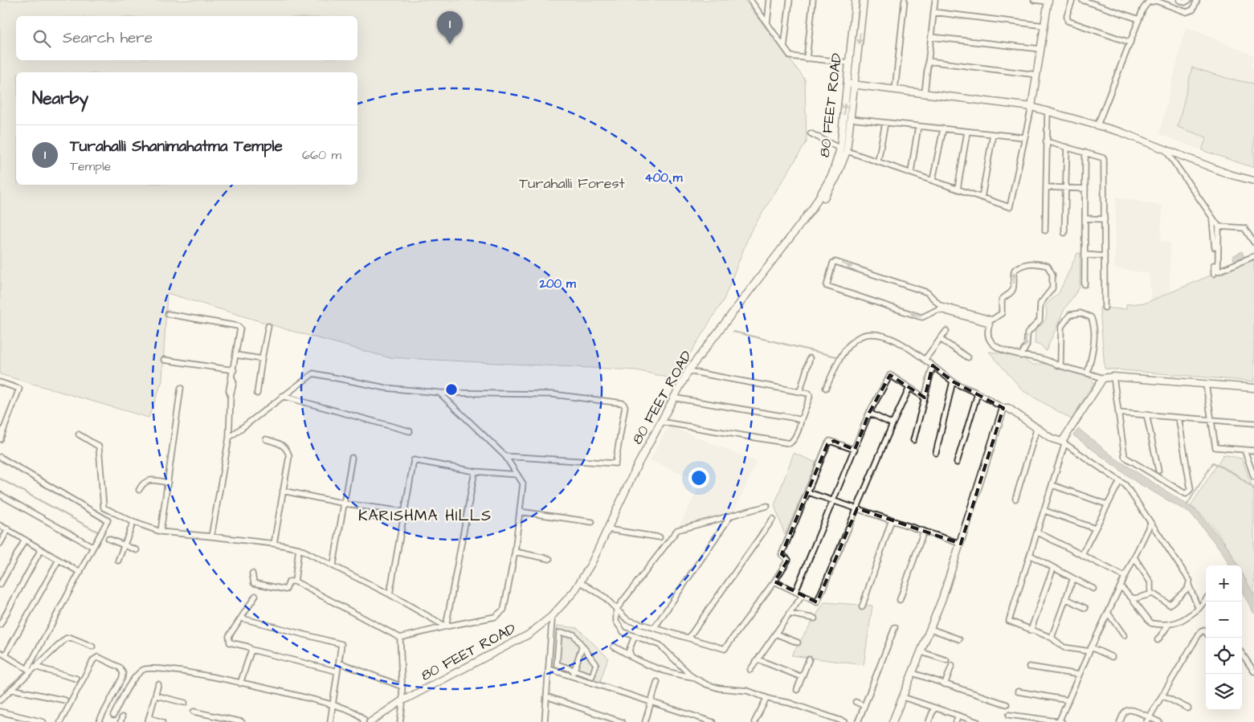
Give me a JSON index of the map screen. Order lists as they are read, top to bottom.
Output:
{
  "streets": {
    "main road": ["80 FEET ROAD"]
  },
  "districts": ["KARISHMA HILLS"],
  "parks": ["Turahalli Forest"],
  "page": {
    "pins": "1",
    "search": "Search here",
    "heading": "Nearby",
    "list": [
      {
        "mark": "1",
        "name": "Turahalli Shanimahatma Temple",
        "note": "Temple",
        "value": "660 m"
      }
    ],
    "map_buttons": ["+", "−"]
  },
  "rings": ["400 m", "200 m"]
}
